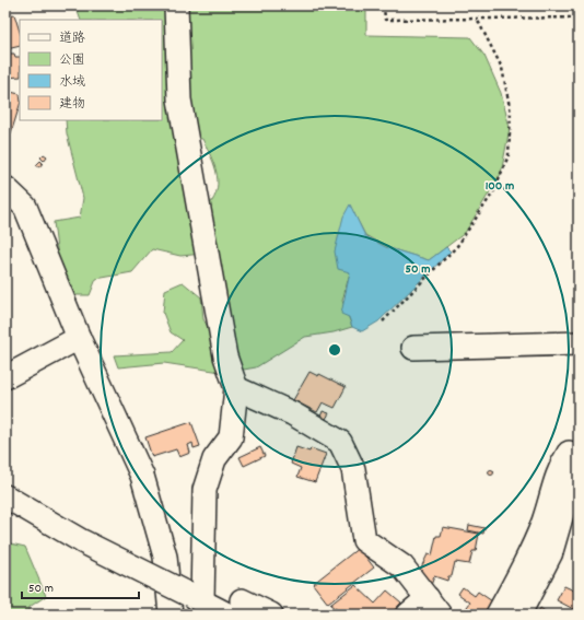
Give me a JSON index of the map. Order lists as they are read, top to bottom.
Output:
{
  "legend": [
    "道路",
    "公園",
    "水域",
    "建物"
  ],
  "scale_bar": "50 m",
  "rings": ["100 m", "50 m"]
}
